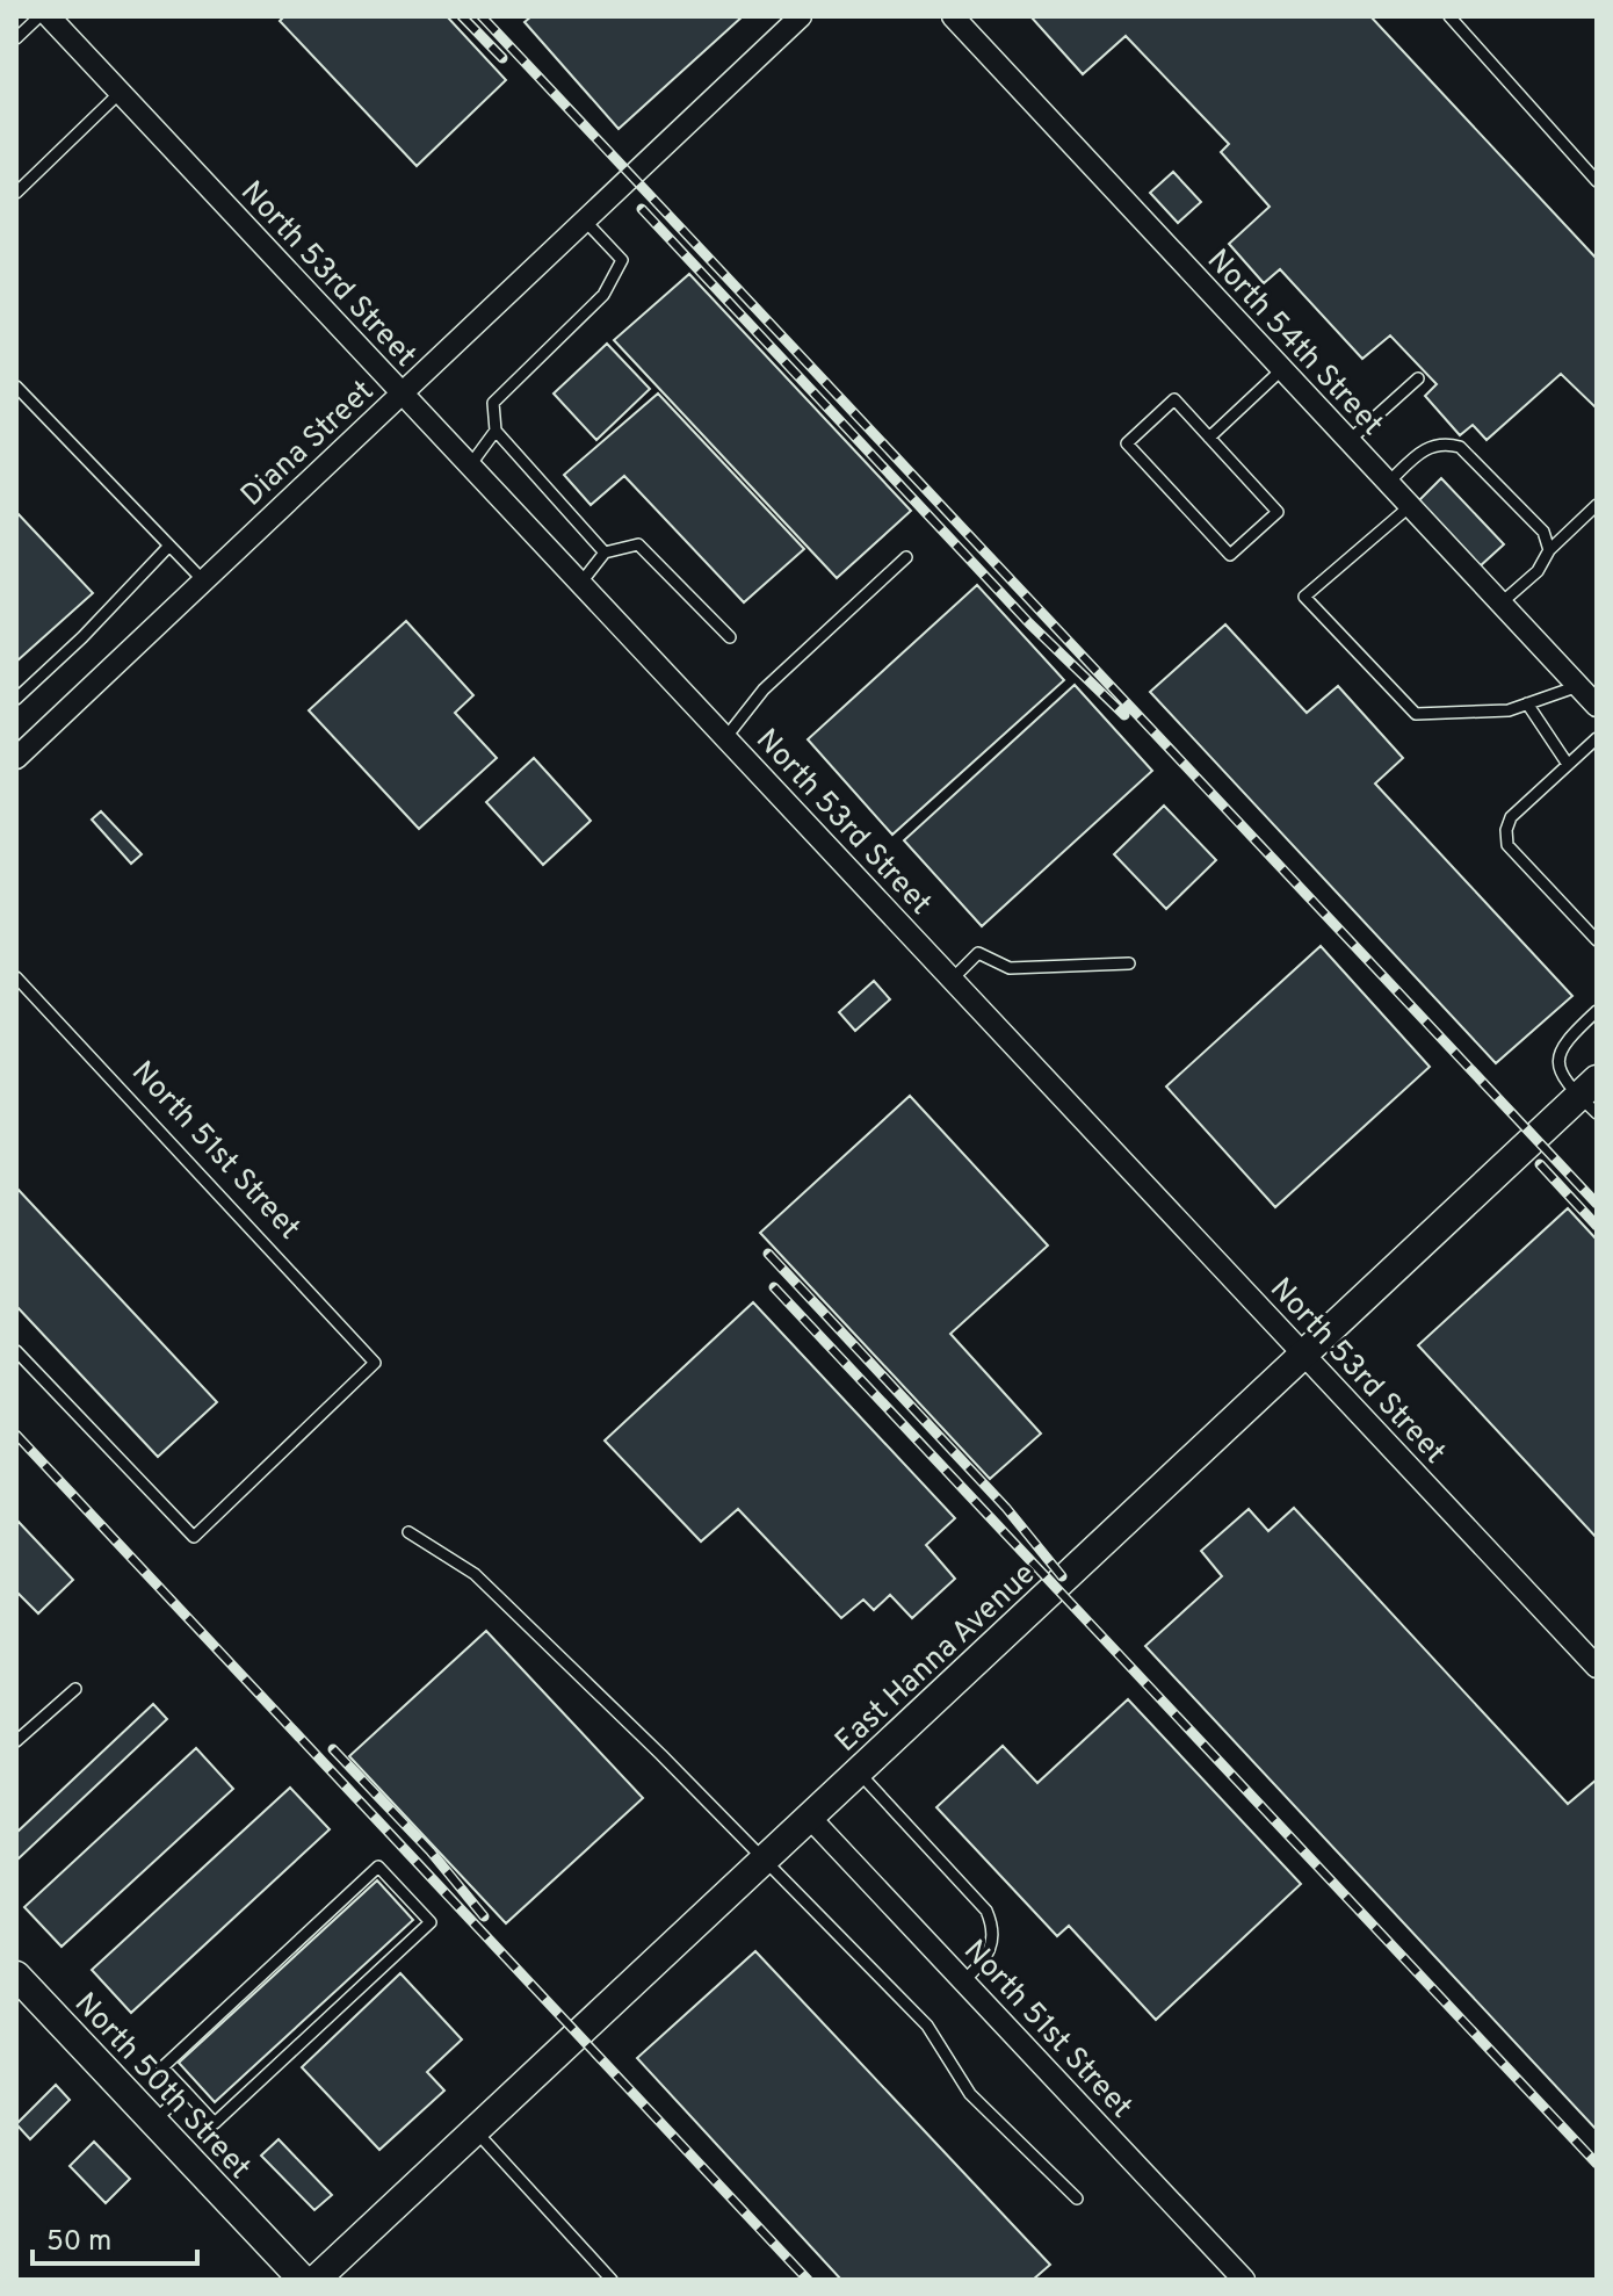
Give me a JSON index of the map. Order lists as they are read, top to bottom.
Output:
{
  "streets": {
    "street": [
      "North 53rd Street",
      "North 54th Street",
      "Diana Street",
      "North 51st Street",
      "East Hanna Avenue",
      "North 50th Street"
    ]
  },
  "crossings": [
    ["North 53rd Street", "Diana Street"],
    ["North 53rd Street", "East Hanna Avenue"],
    ["North 51st Street", "East Hanna Avenue"]
  ],
  "scale_bar": "50 m"
}
